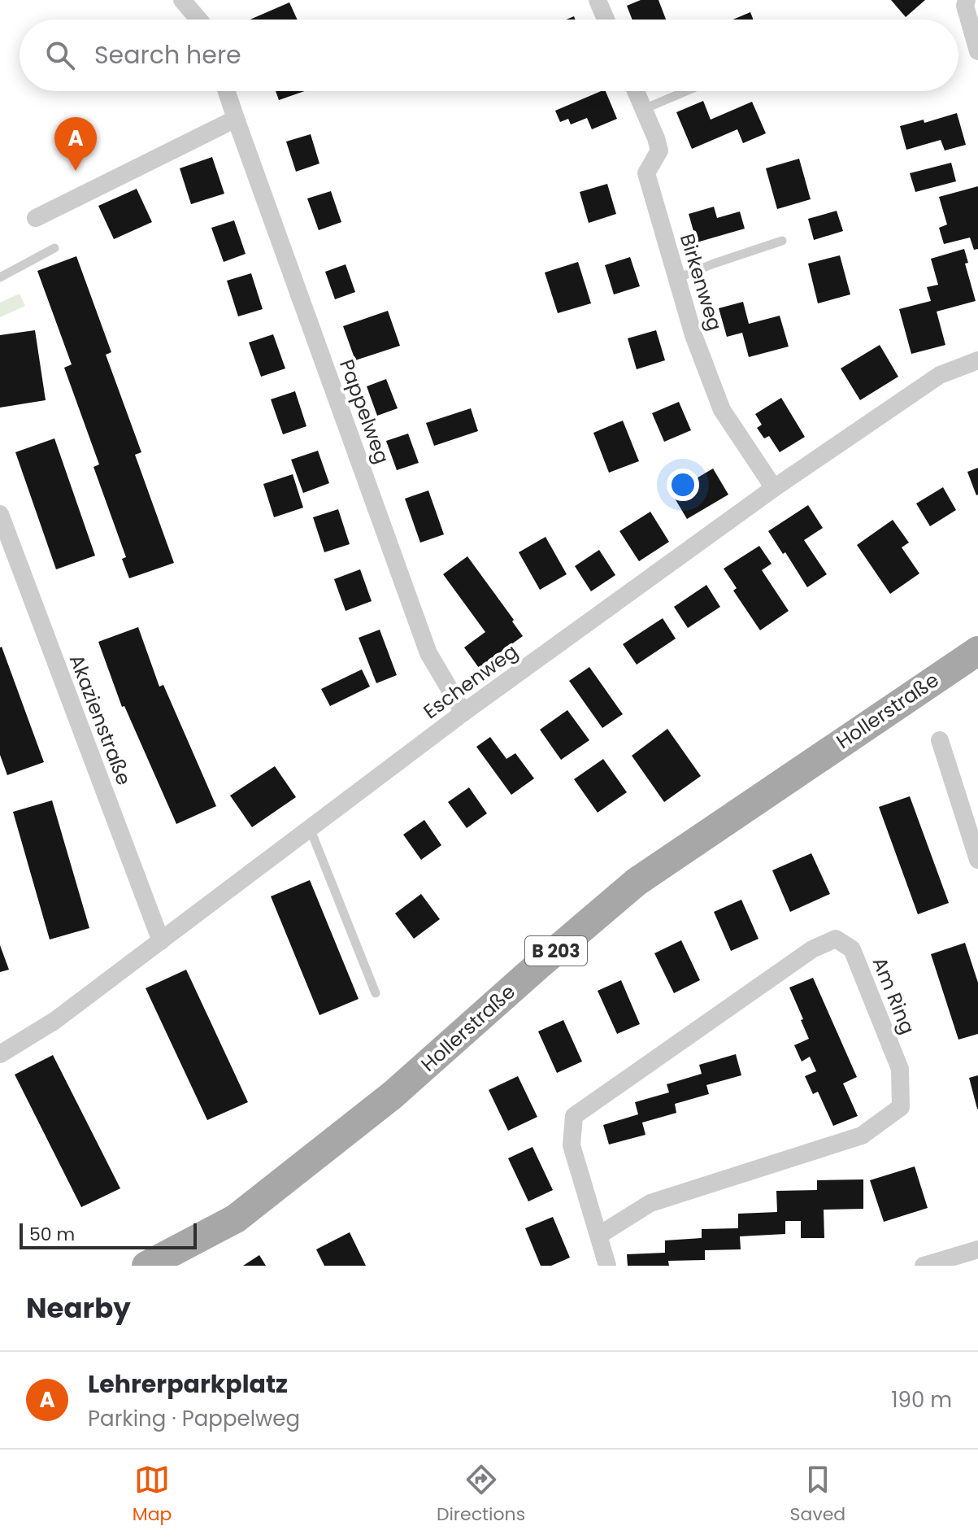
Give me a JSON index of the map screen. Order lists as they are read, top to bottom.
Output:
{
  "streets": {
    "main road": ["Hollerstraße", "B 203"],
    "street": [
      "Birkenweg",
      "Pappelweg",
      "Eschenweg",
      "Akazienstraße",
      "Am Ring"
    ]
  },
  "crossings": [
    ["Birkenweg", "Eschenweg"],
    ["Pappelweg", "Eschenweg"],
    ["Eschenweg", "Akazienstraße"]
  ],
  "scale_bar": "50 m",
  "page": {
    "search": "Search here",
    "pins": "A",
    "scale": "50 m",
    "heading": "Nearby",
    "list": [
      {
        "mark": "A",
        "name": "Lehrerparkplatz",
        "note": "Parking · Pappelweg",
        "value": "190 m"
      }
    ],
    "nav": ["Map", "Directions", "Saved"]
  }
}
